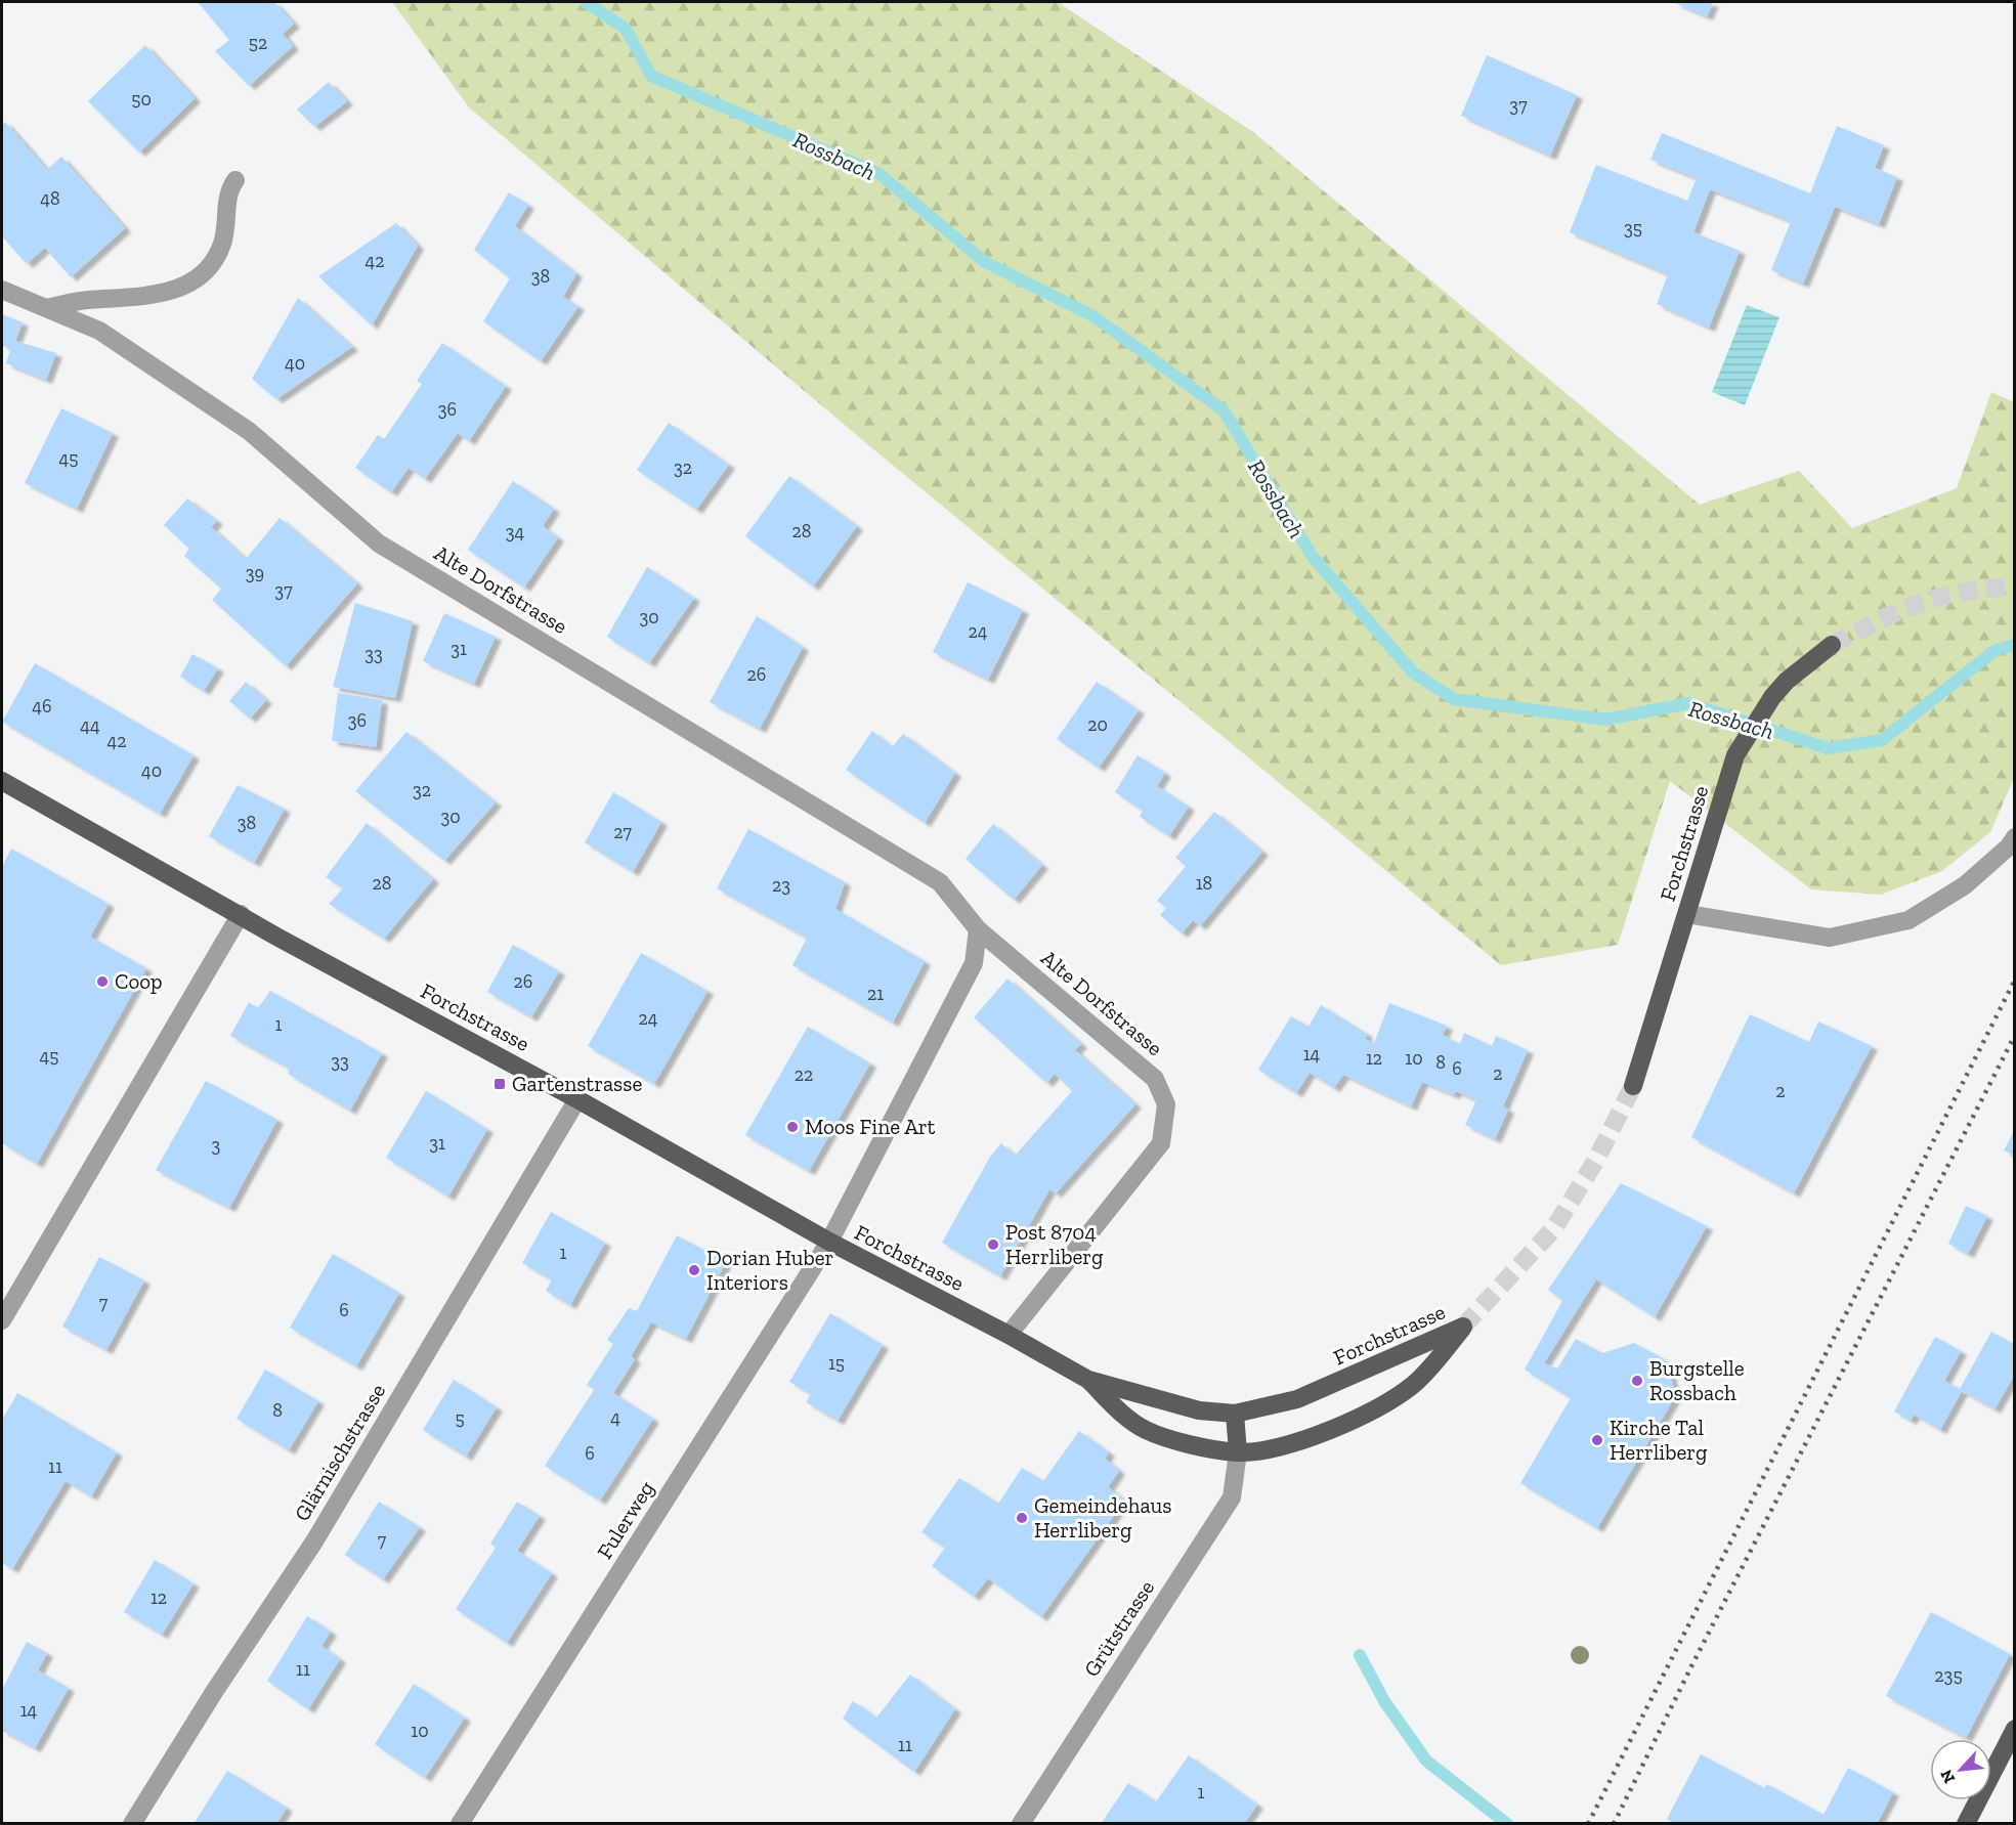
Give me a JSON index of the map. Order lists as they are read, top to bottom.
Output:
{
  "streets": {
    "main road": ["Forchstrasse"],
    "street": [
      "Alte Dorfstrasse",
      "Glärnischstrasse",
      "Fulerweg",
      "Grütstrasse"
    ]
  },
  "crossings": [
    ["Alte Dorfstrasse", "Forchstrasse"],
    ["Forchstrasse", "Glärnischstrasse"],
    ["Forchstrasse", "Fulerweg"],
    ["Forchstrasse", "Grütstrasse"]
  ],
  "water": ["Rossbach"],
  "places": {
    "other": [
      "Coop",
      "Moos Fine Art",
      "Post 8704 Herrliberg",
      "Dorian Huber Interiors",
      "Burgstelle Rossbach",
      "Kirche Tal Herrliberg",
      "Gemeindehaus Herrliberg"
    ],
    "transit": ["Gartenstrasse"]
  },
  "house_numbers": [
    "52",
    "50",
    "37",
    "48",
    "35",
    "42",
    "38",
    "40",
    "36",
    "45",
    "32",
    "28",
    "34",
    "39",
    "37",
    "30",
    "24",
    "31",
    "33",
    "26",
    "46",
    "36",
    "20",
    "44",
    "42",
    "40",
    "32",
    "30",
    "38",
    "27",
    "28",
    "18",
    "23",
    "26",
    "21",
    "24",
    "1",
    "14",
    "45",
    "12",
    "10",
    "33",
    "8",
    "6",
    "2",
    "22",
    "2",
    "31",
    "3",
    "1",
    "7",
    "6",
    "15",
    "8",
    "4",
    "5",
    "6",
    "11",
    "7",
    "12",
    "11",
    "235",
    "14",
    "10",
    "11",
    "1"
  ],
  "north": "bottom left"
}
